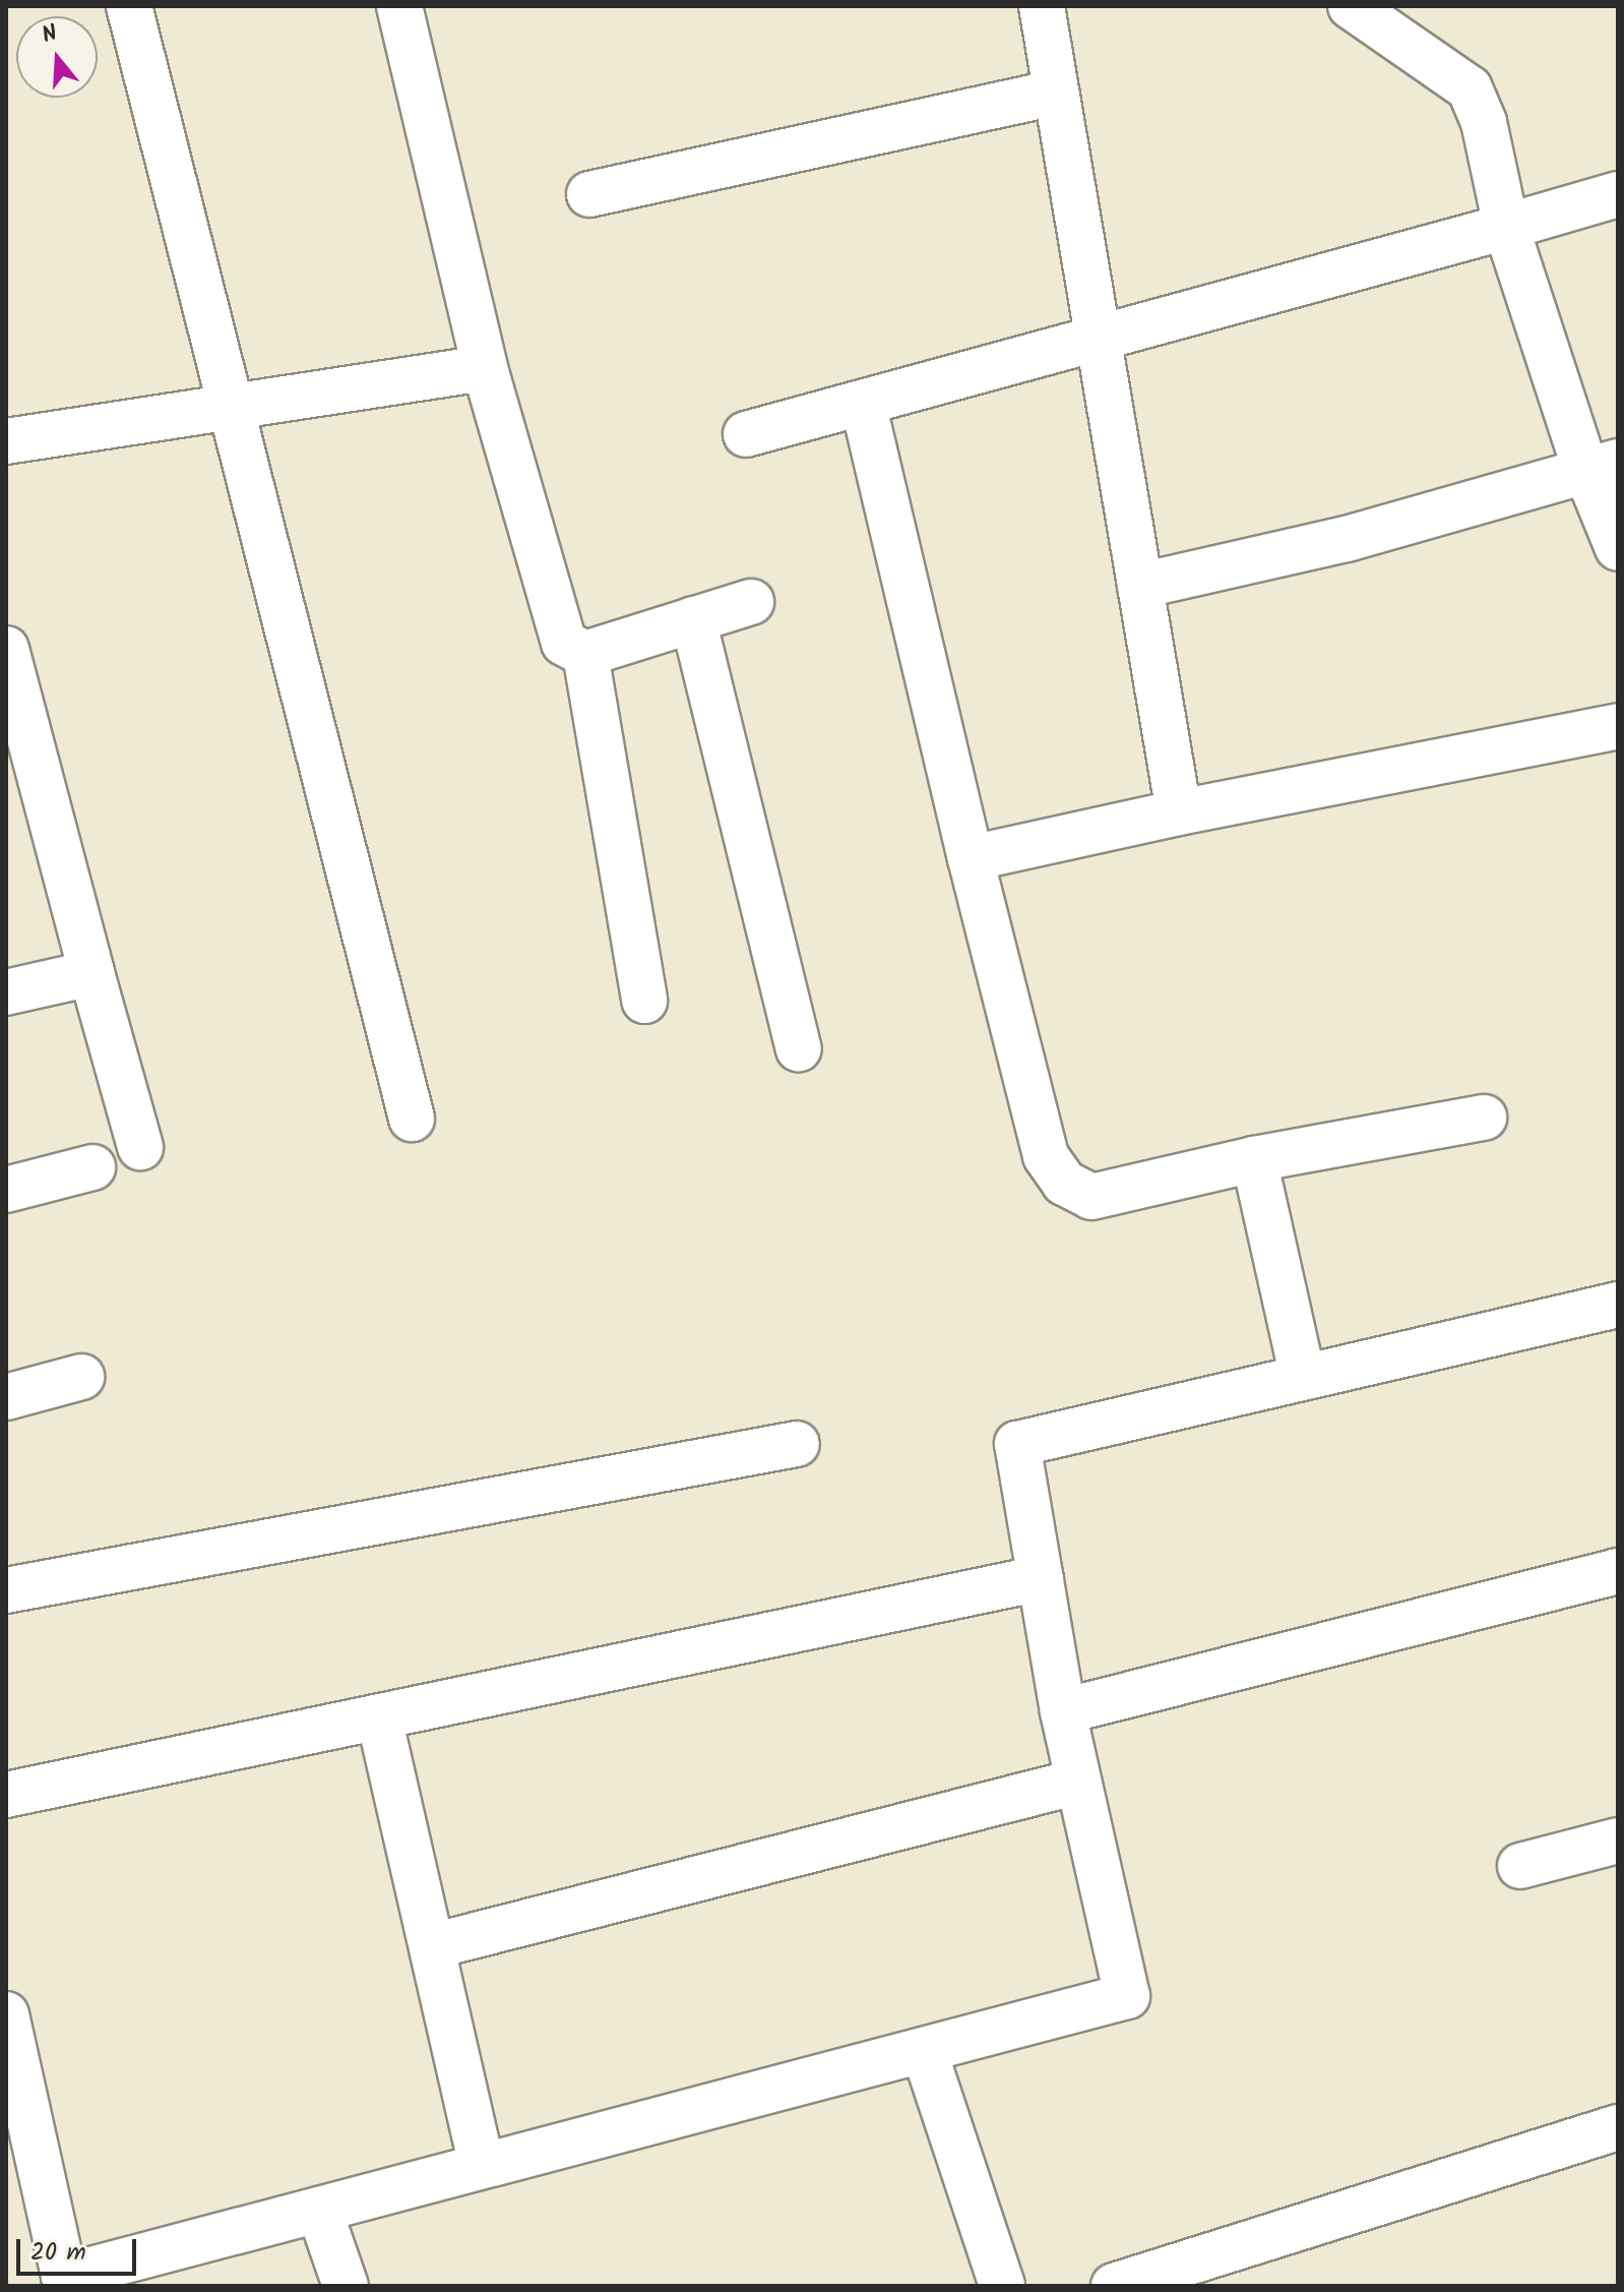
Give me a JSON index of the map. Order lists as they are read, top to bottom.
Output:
{
  "scale_bar": "20 m",
  "north": "top"
}
